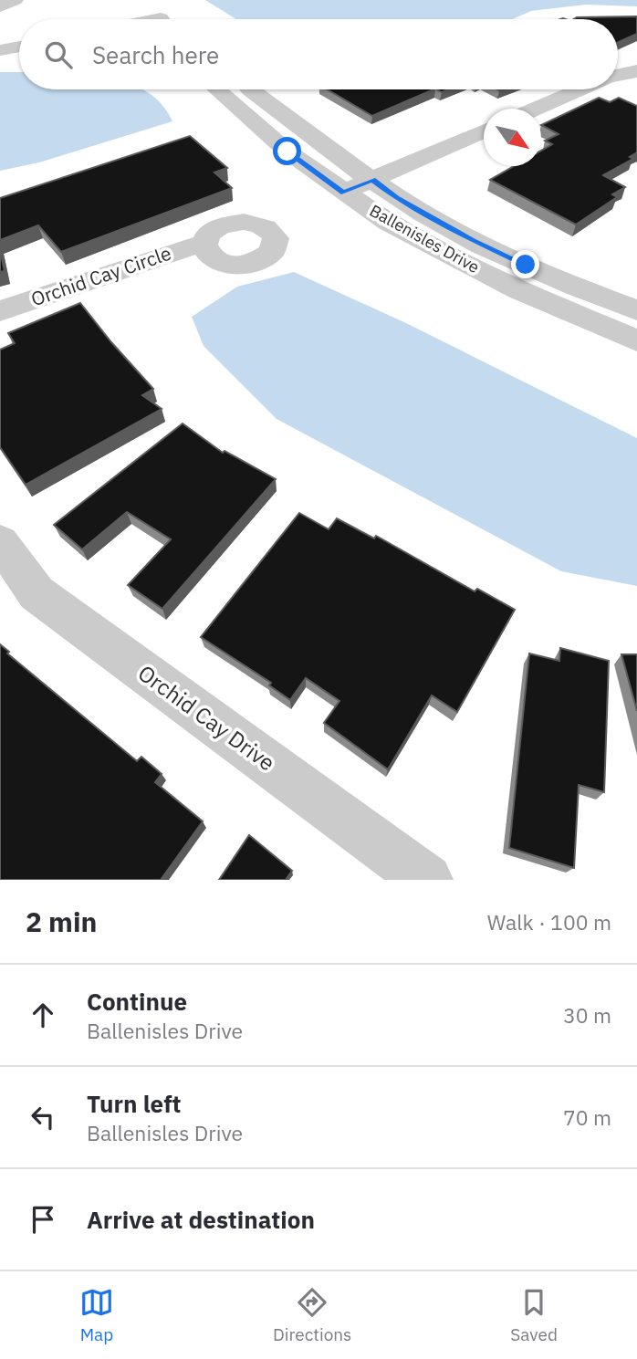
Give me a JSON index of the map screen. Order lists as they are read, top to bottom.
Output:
{
  "streets": {
    "street": ["Ballenisles Drive", "Orchid Cay Circle", "Orchid Cay Drive"]
  },
  "north": "bottom right",
  "page": {
    "search": "Search here",
    "heading": ["2 min", "Walk · 100 m"],
    "list": [
      ["Continue", "Ballenisles Drive", "30 m"],
      ["Turn left", "Ballenisles Drive", "70 m"],
      "Arrive at destination"
    ],
    "nav": ["Map", "Directions", "Saved"]
  }
}
